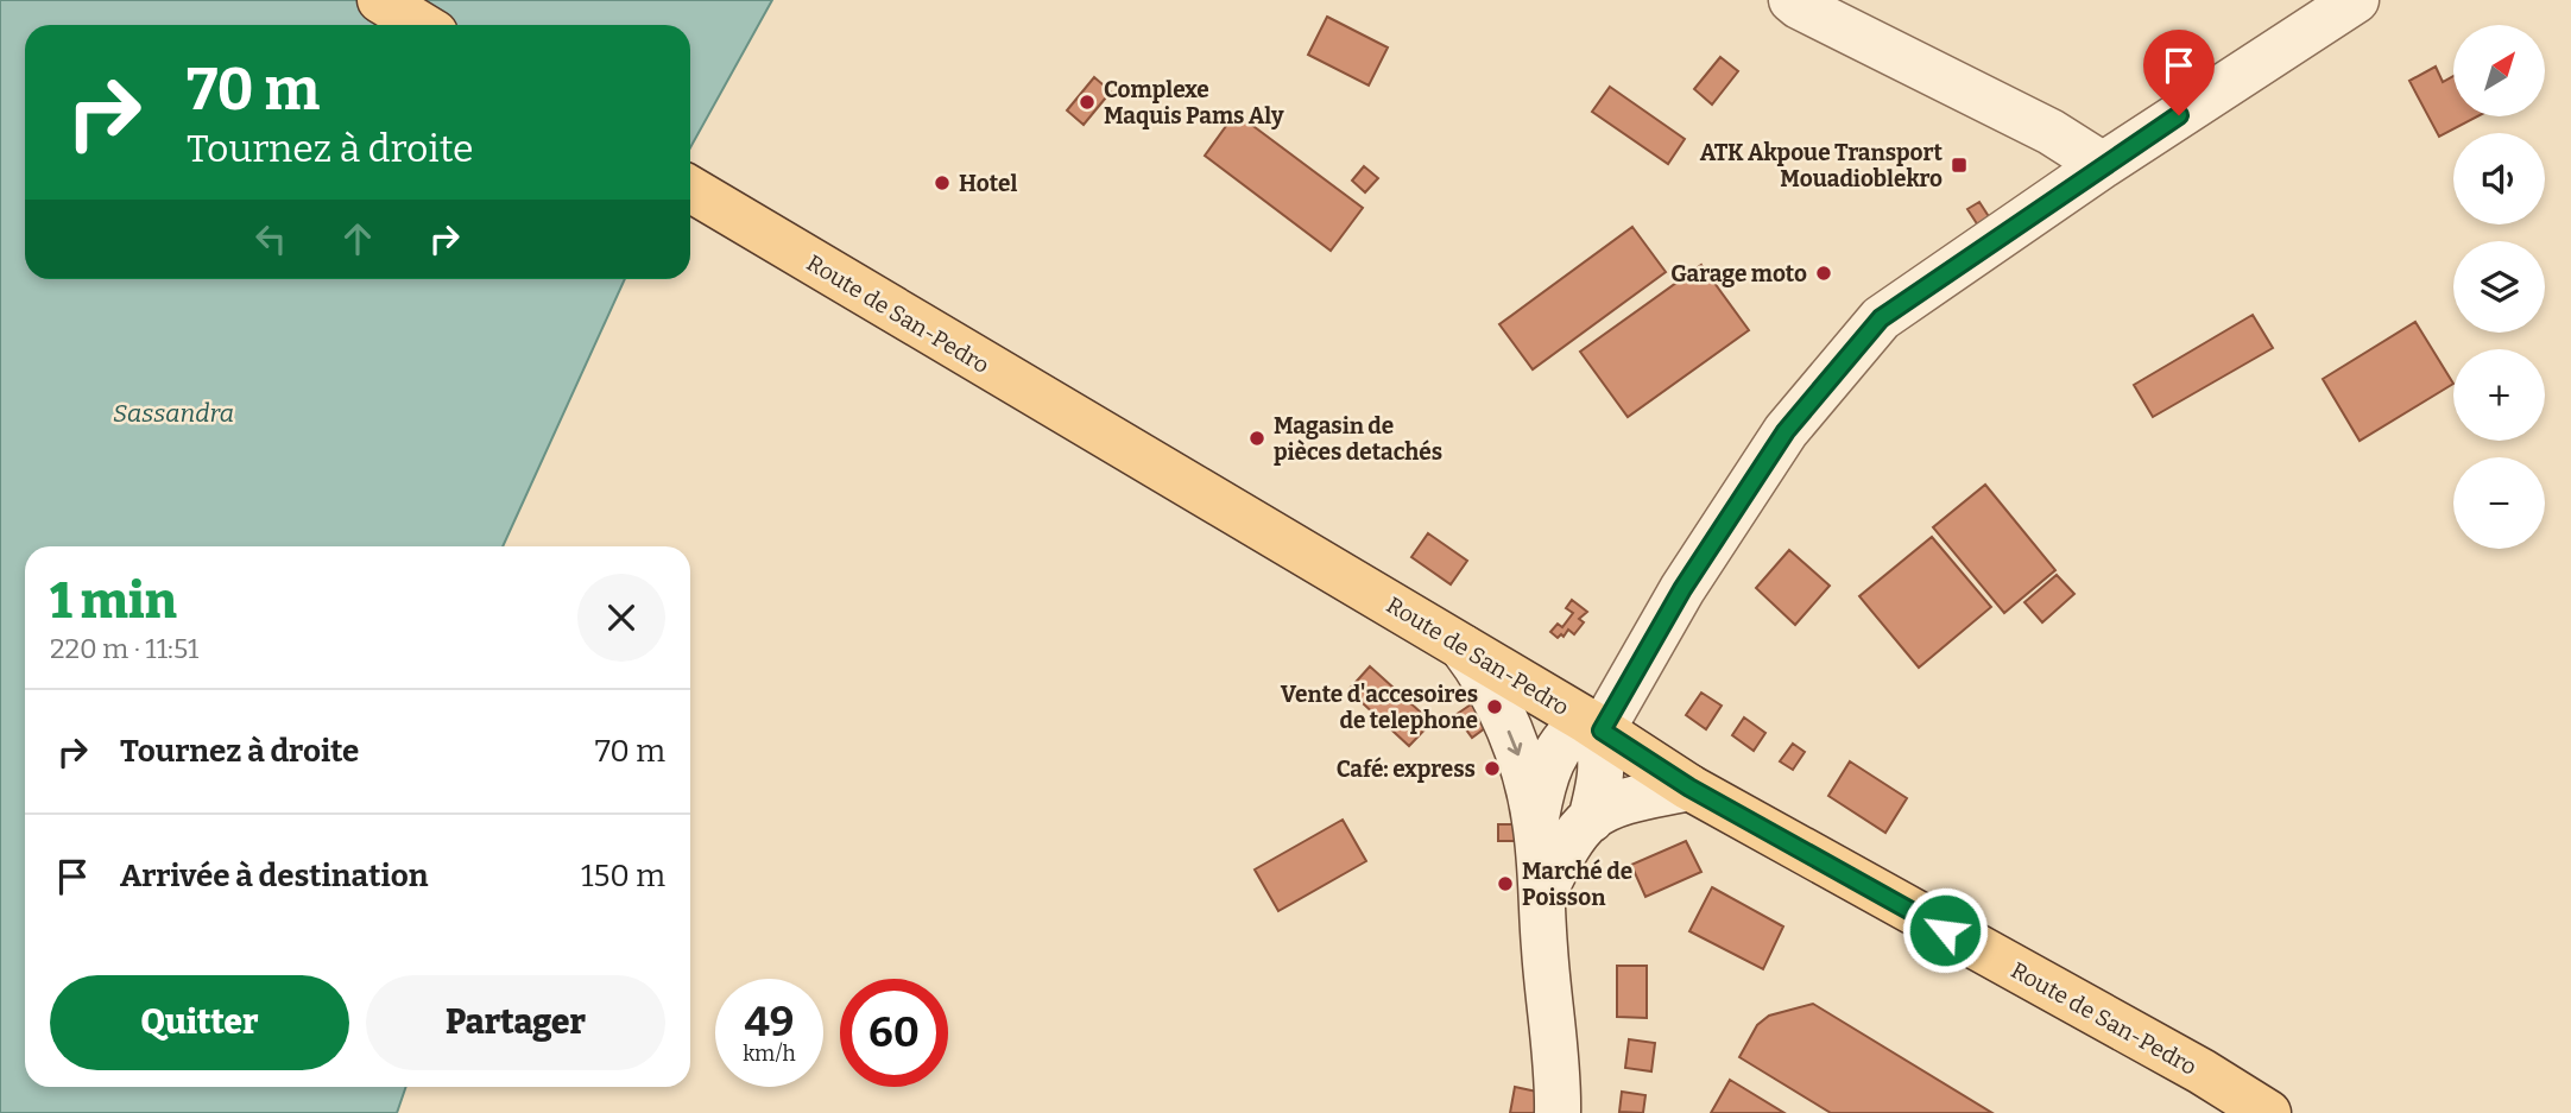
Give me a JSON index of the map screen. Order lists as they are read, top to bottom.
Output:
{
  "streets": {
    "main road": ["Route de San-Pedro"]
  },
  "water": ["Sassandra"],
  "places": {
    "other": [
      "Complexe Maquis Pams Aly",
      "Hotel",
      "Garage moto",
      "Magasin de pièces detachés",
      "Vente d'accesoires de telephone",
      "Café: express",
      "Marché de Poisson"
    ],
    "transit": ["ATK Akpoue Transport Mouadioblekro"]
  },
  "north": "top right",
  "page": {
    "map_buttons": ["+", "−"],
    "turn": ["70 m", "Tournez à droite"],
    "heading": ["1 min", "220 m · 11:51"],
    "list": [
      {
        "name": "Tournez à droite",
        "value": "70 m"
      },
      {
        "name": "Arrivée à destination",
        "value": "150 m"
      }
    ],
    "buttons": ["Quitter", "Partager"],
    "speed": "49 km/h",
    "limit": "60"
  }
}
